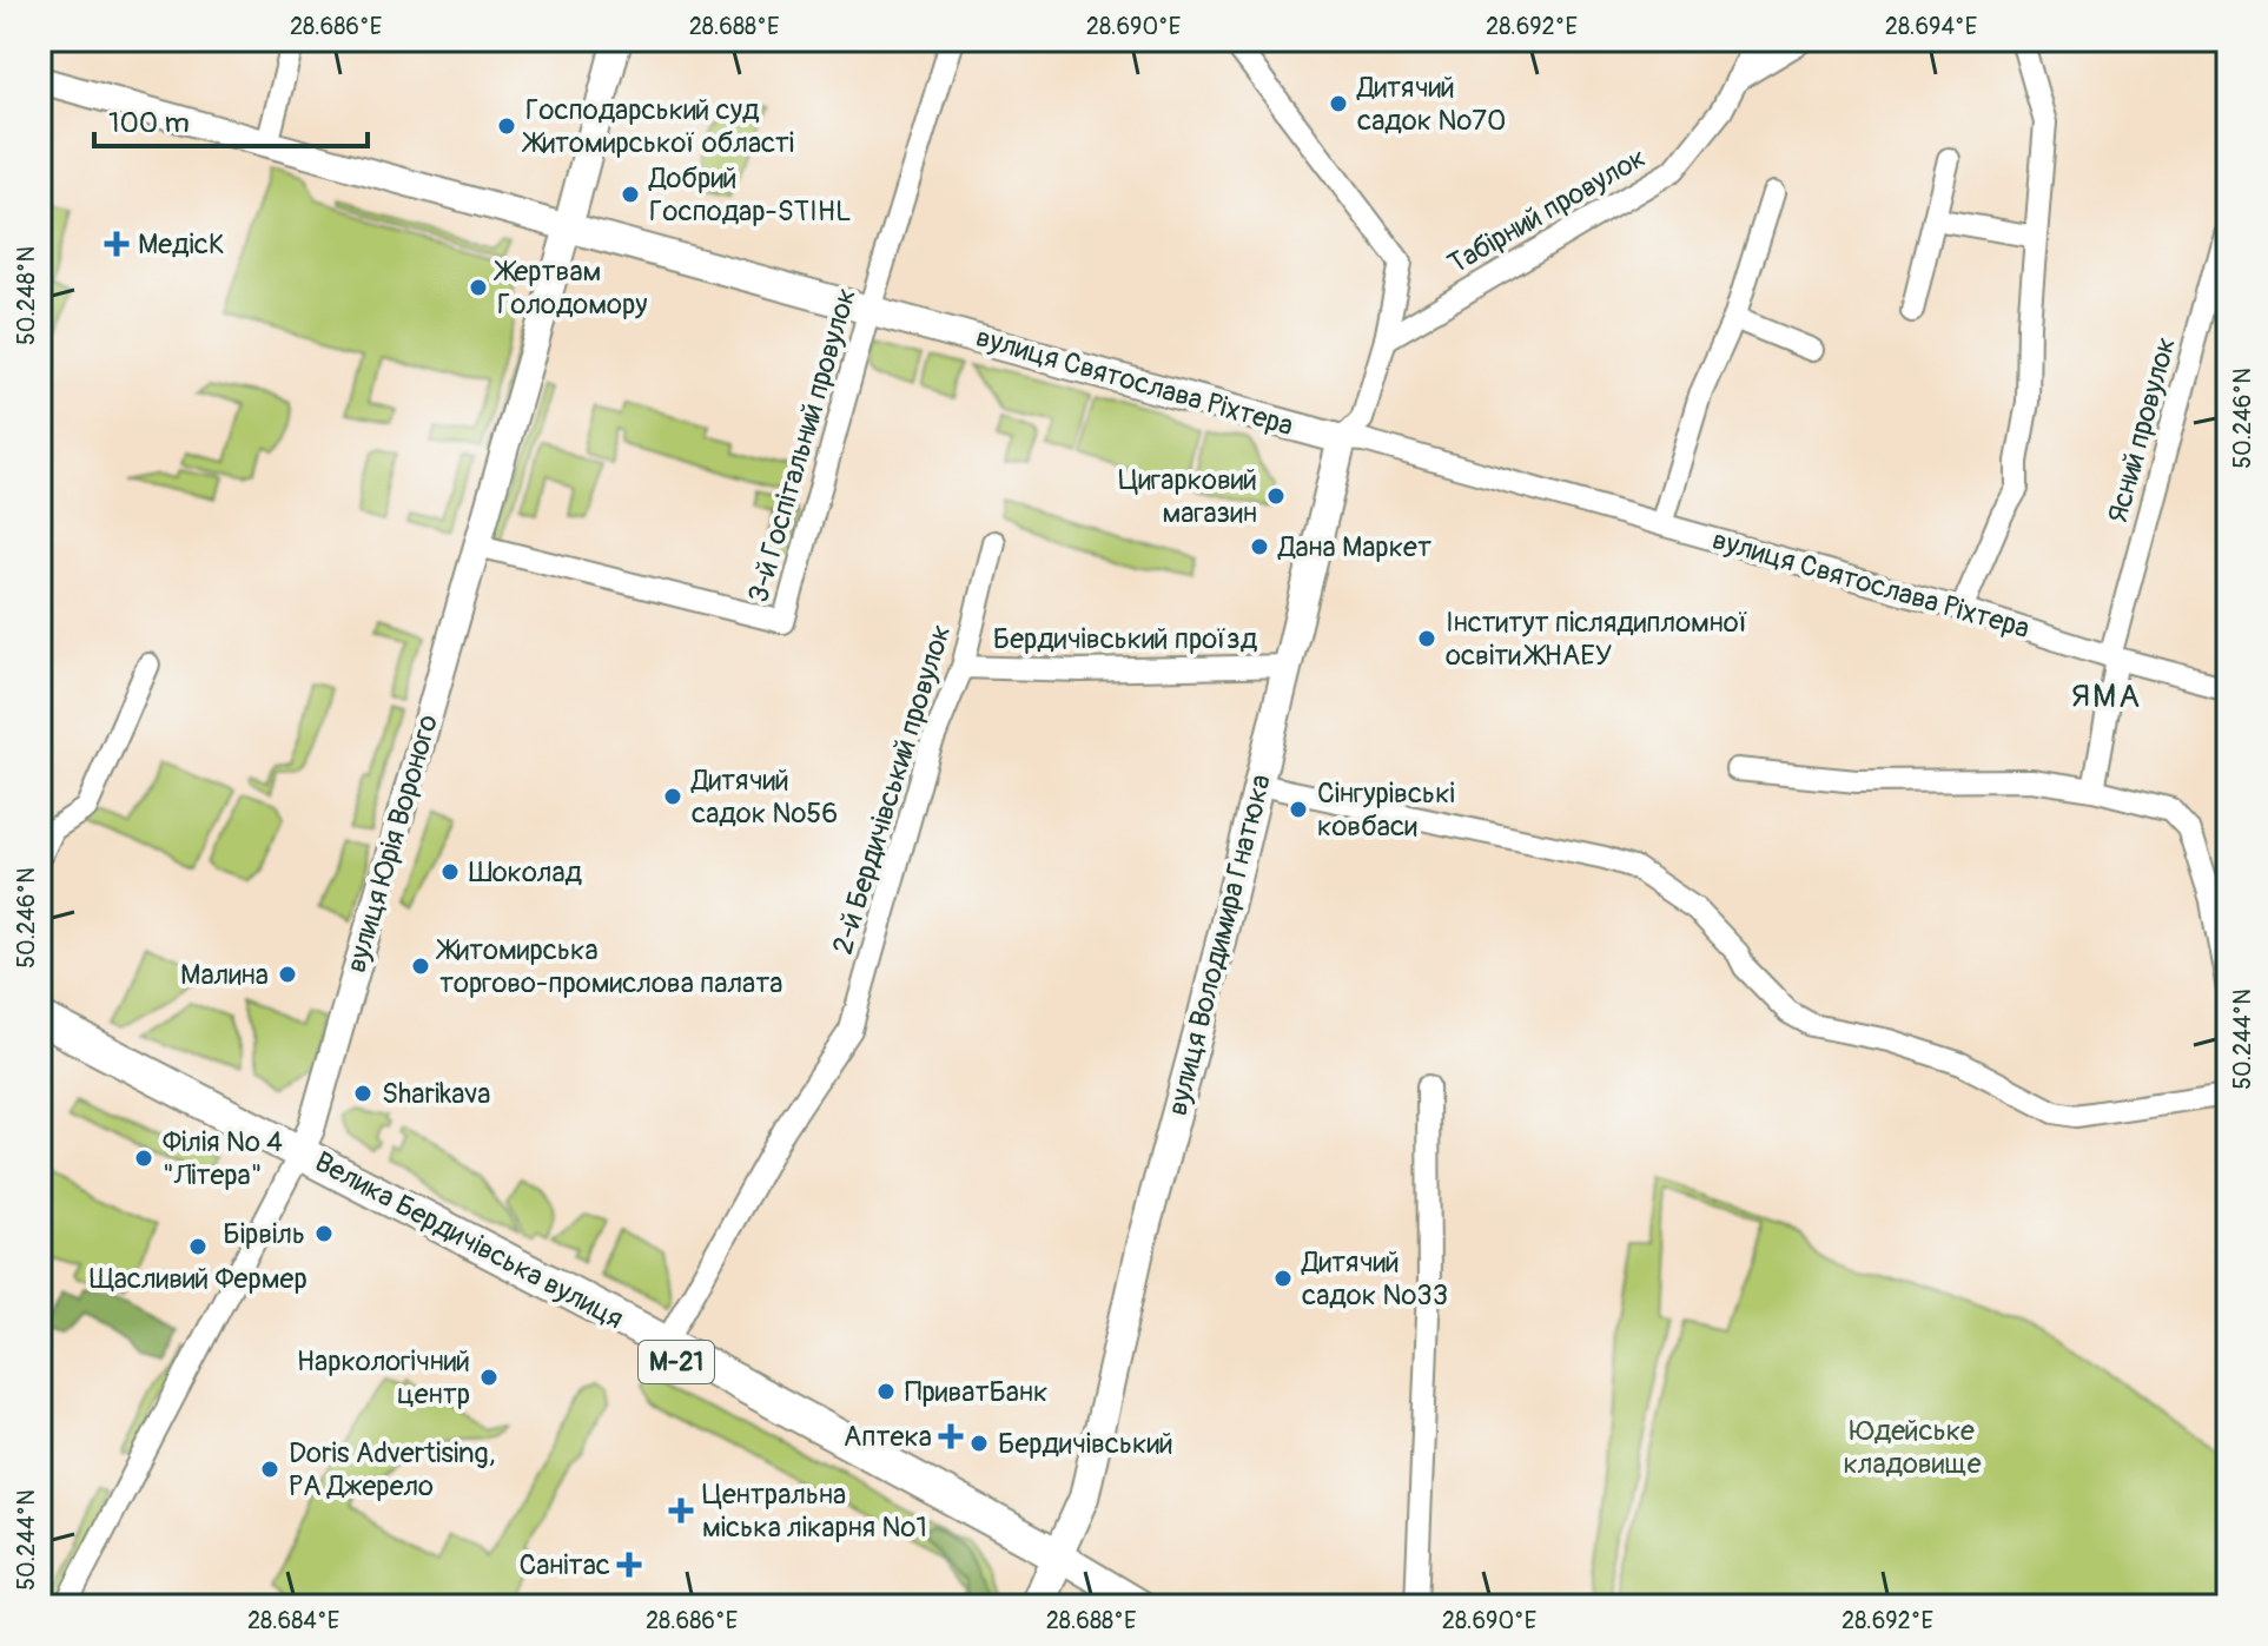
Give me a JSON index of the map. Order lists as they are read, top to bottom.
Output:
{
  "streets": {
    "highway": ["Велика Бердичівська вулиця", "М-21"],
    "main road": ["вулиця Святослава Ріхтера", "вулиця Юрія Вороного", "вулиця Володимира Гнатюка"],
    "street": [
      "Табірний провулок",
      "Ясний провулок",
      "3-й Госпітальний провулок",
      "Бердичівський проїзд",
      "2-й Бердичівський провулок"
    ]
  },
  "crossings": [
    ["Табірний провулок", "вулиця Володимира Гнатюка"],
    ["вулиця Святослава Ріхтера", "Ясний провулок"],
    ["вулиця Святослава Ріхтера", "3-й Госпітальний провулок"],
    ["вулиця Святослава Ріхтера", "вулиця Юрія Вороного"],
    ["вулиця Святослава Ріхтера", "вулиця Володимира Гнатюка"],
    ["3-й Госпітальний провулок", "вулиця Юрія Вороного"],
    ["Бердичівський проїзд", "2-й Бердичівський провулок"],
    ["Бердичівський проїзд", "вулиця Володимира Гнатюка"],
    ["2-й Бердичівський провулок", "Велика Бердичівська вулиця"],
    ["вулиця Юрія Вороного", "Велика Бердичівська вулиця"],
    ["вулиця Володимира Гнатюка", "Велика Бердичівська вулиця"]
  ],
  "districts": ["ЯМА"],
  "parks": ["Юдейське кладовище"],
  "places": {
    "other": [
      "Дитячий садок №70",
      "Господарський суд Житомирської області",
      "Добрий Господар-STIHL",
      "Жертвам Голодомору",
      "Цигарковий магазин",
      "Дана Маркет",
      "Інститут післядипломної освіти ЖНАЕУ",
      "Дитячий садок №56",
      "Сінгурівські ковбаси",
      "Шоколад",
      "Житомирська торгово-промислова палата",
      "Малина",
      "Sharikava",
      "Філія № 4 \"Літера\"",
      "Бірвіль",
      "Щасливий Фермер",
      "Дитячий садок №33",
      "Наркологічний центр",
      "ПриватБанк",
      "Бердичівський",
      "Doris Advertising, РА Джерело"
    ],
    "health": [
      "МедісК",
      "Аптека",
      "Центральна міська лікарня №1",
      "Санітас"
    ]
  },
  "scale_bar": "100 m",
  "coordinates": [
    "28.686°E",
    "28.688°E",
    "28.690°E",
    "28.692°E",
    "28.694°E",
    "50.248°N",
    "50.246°N",
    "50.244°N",
    "28.684°E"
  ]
}
